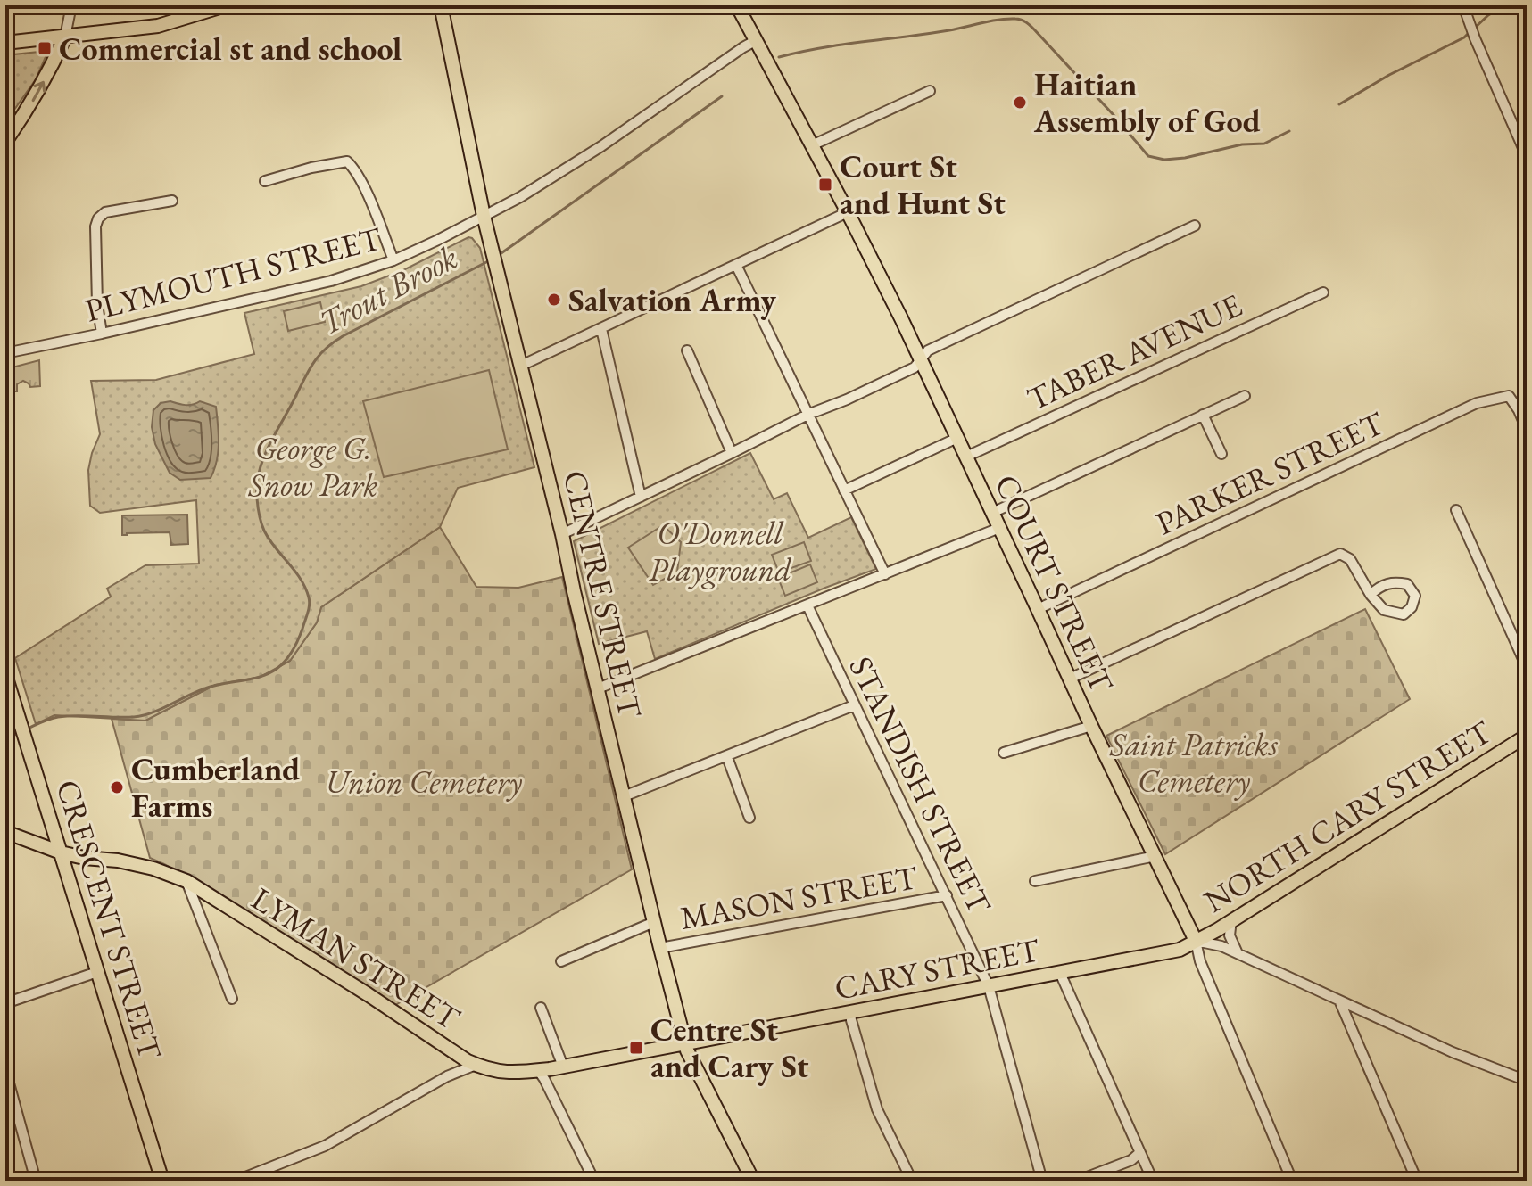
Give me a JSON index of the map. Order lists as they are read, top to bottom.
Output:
{
  "streets": {
    "main road": [
      "COURT STREET",
      "CENTRE STREET",
      "NORTH CARY STREET",
      "CRESCENT STREET",
      "LYMAN STREET",
      "CARY STREET"
    ],
    "street": [
      "PLYMOUTH STREET",
      "TABER AVENUE",
      "PARKER STREET",
      "STANDISH STREET",
      "MASON STREET"
    ]
  },
  "crossings": [
    ["PLYMOUTH STREET", "COURT STREET"],
    ["PLYMOUTH STREET", "CENTRE STREET"],
    ["TABER AVENUE", "COURT STREET"],
    ["PARKER STREET", "COURT STREET"],
    ["COURT STREET", "NORTH CARY STREET"],
    ["COURT STREET", "CARY STREET"],
    ["CENTRE STREET", "MASON STREET"],
    ["CENTRE STREET", "LYMAN STREET"],
    ["CENTRE STREET", "CARY STREET"],
    ["STANDISH STREET", "MASON STREET"],
    ["STANDISH STREET", "CARY STREET"],
    ["NORTH CARY STREET", "CARY STREET"],
    ["CRESCENT STREET", "LYMAN STREET"],
    ["LYMAN STREET", "CARY STREET"]
  ],
  "water": ["Trout Brook"],
  "parks": [
    "George G. Snow Park",
    "O'Donnell Playground",
    "Saint Patricks Cemetery",
    "Union Cemetery"
  ],
  "places": {
    "transit": ["Commercial st and school", "Court St and Hunt St", "Centre St and Cary St"],
    "other": ["Haitian Assembly of God", "Salvation Army", "Cumberland Farms"]
  }
}
